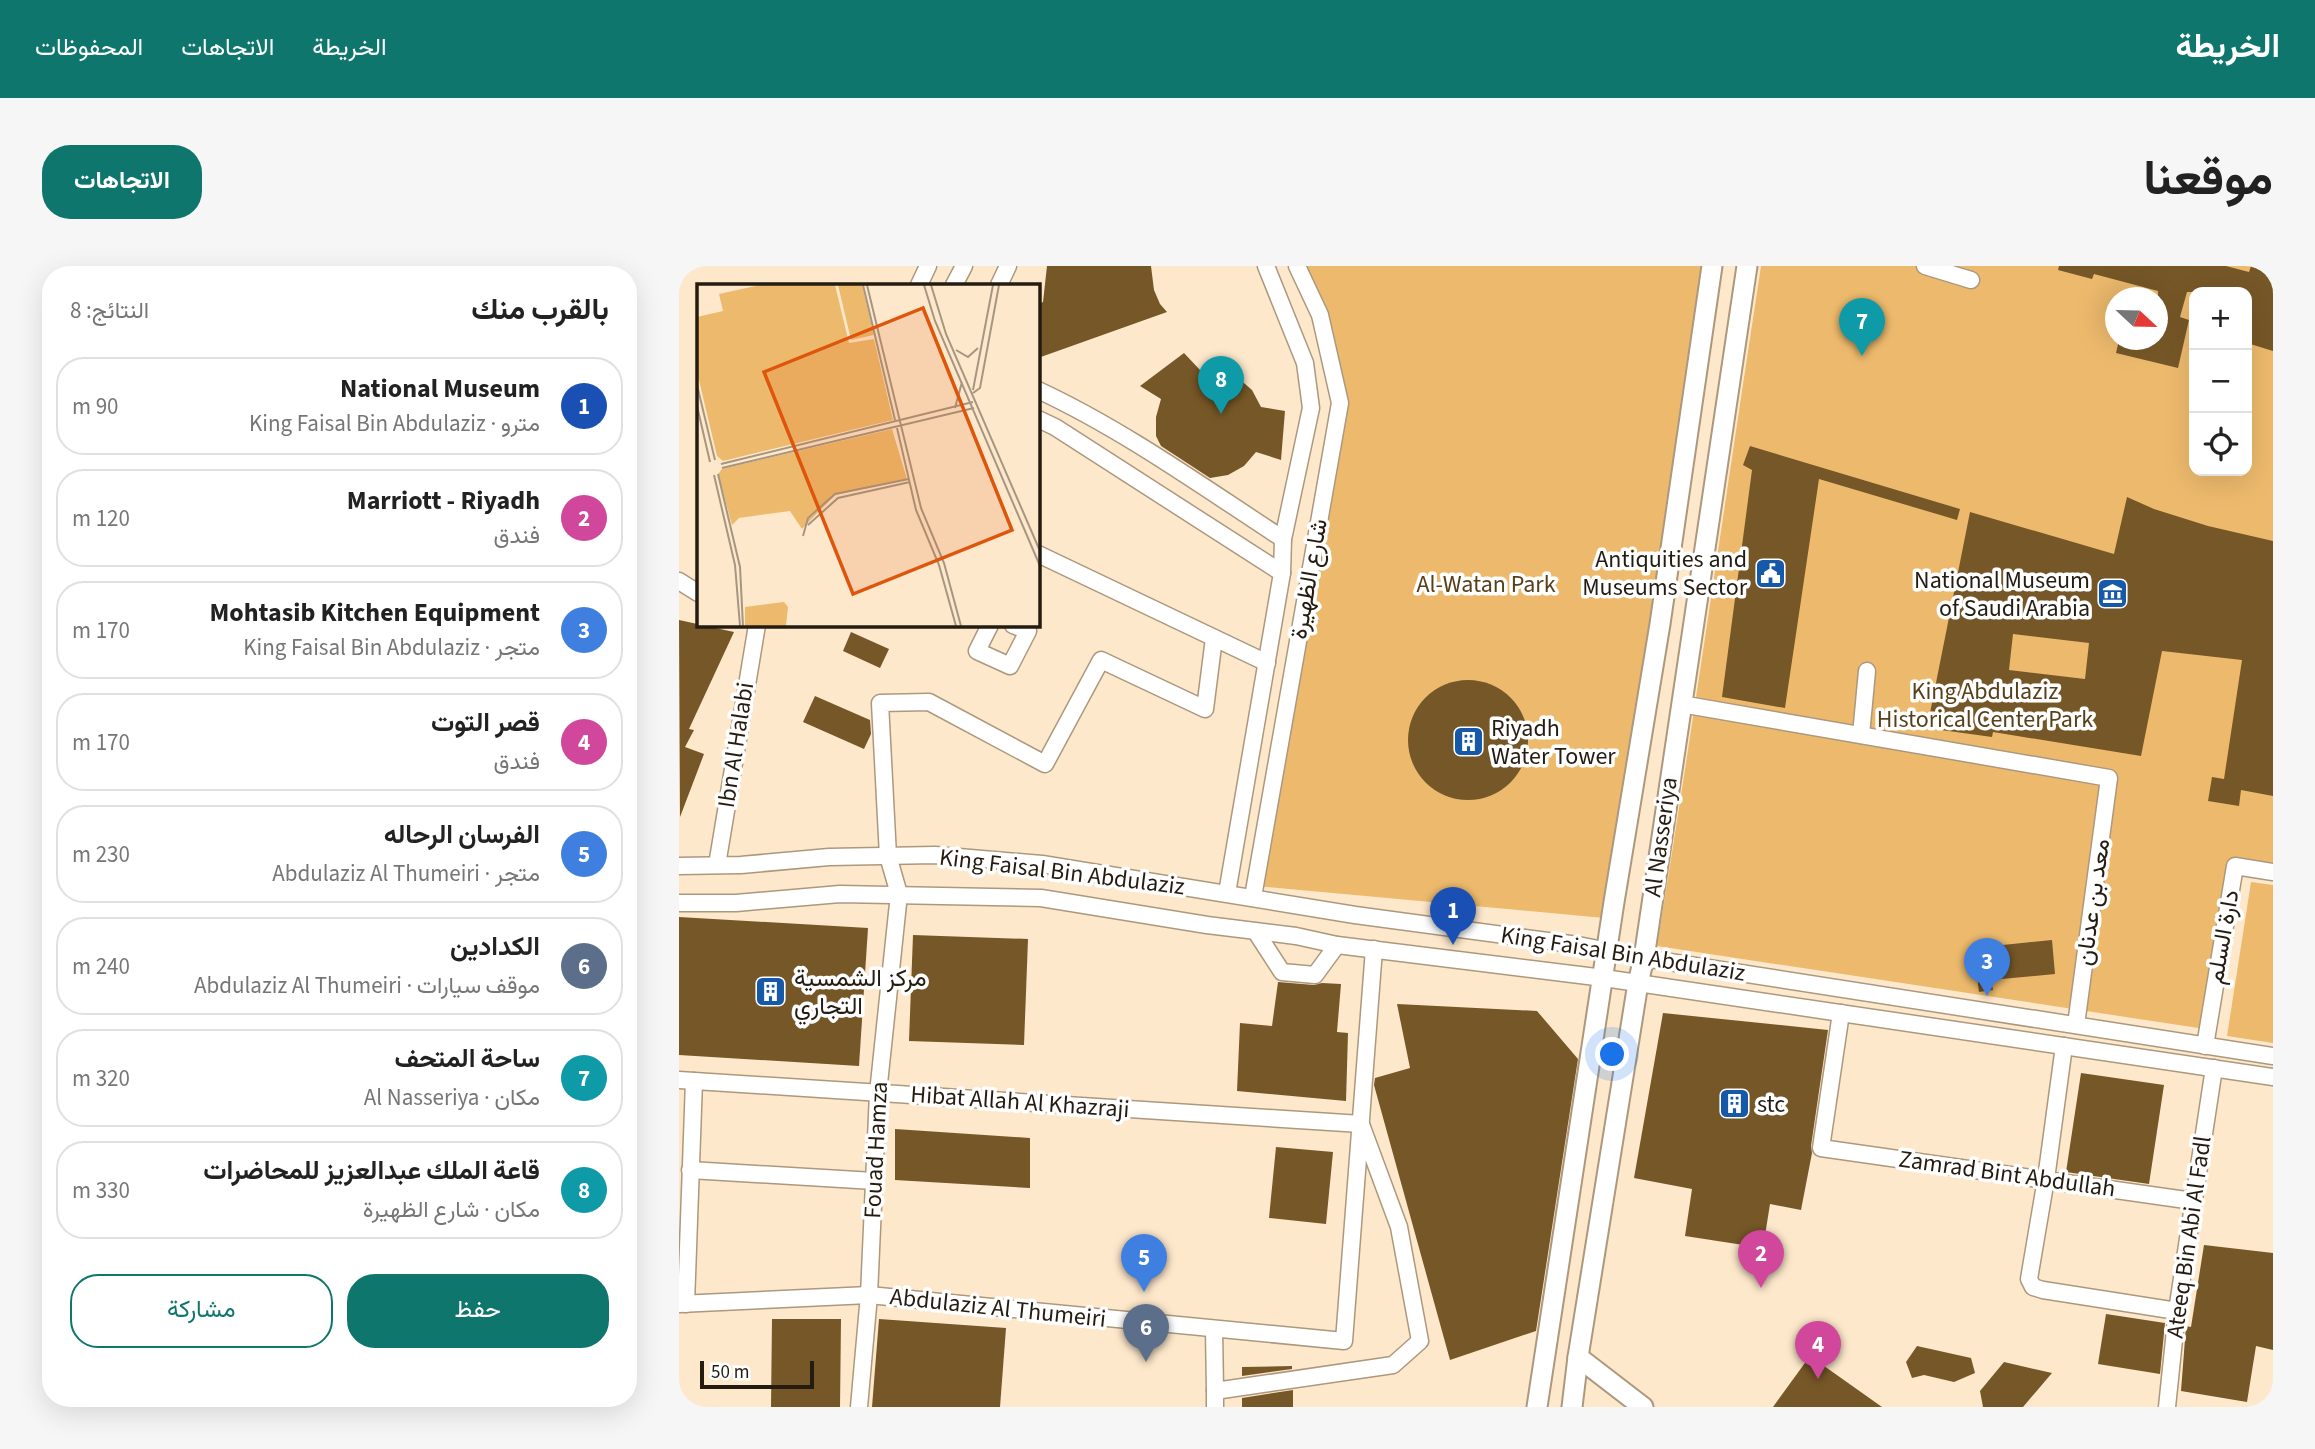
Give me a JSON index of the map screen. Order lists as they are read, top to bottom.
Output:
{
  "streets": {
    "main road": ["Al Nasseriya"],
    "street": [
      "شارع الظهيرة",
      "Ibn Al Halabi",
      "King Faisal Bin Abdulaziz",
      "معد بن عدنان",
      "دارة السلم",
      "Hibat Allah Al Khazraji",
      "Fouad Hamza",
      "Zamrad Bint Abdullah",
      "Ateeq Bin Abi Al Fadl",
      "Abdulaziz Al Thumeiri"
    ]
  },
  "crossings": [
    ["شارع الظهيرة", "King Faisal Bin Abdulaziz"],
    ["Ibn Al Halabi", "King Faisal Bin Abdulaziz"],
    ["Al Nasseriya", "King Faisal Bin Abdulaziz"],
    ["King Faisal Bin Abdulaziz", "معد بن عدنان"],
    ["King Faisal Bin Abdulaziz", "دارة السلم"],
    ["King Faisal Bin Abdulaziz", "Fouad Hamza"],
    ["King Faisal Bin Abdulaziz", "Zamrad Bint Abdullah"],
    ["King Faisal Bin Abdulaziz", "Ateeq Bin Abi Al Fadl"],
    ["King Faisal Bin Abdulaziz", "Abdulaziz Al Thumeiri"],
    ["Hibat Allah Al Khazraji", "Fouad Hamza"],
    ["Hibat Allah Al Khazraji", "Abdulaziz Al Thumeiri"],
    ["Fouad Hamza", "Abdulaziz Al Thumeiri"],
    ["Zamrad Bint Abdullah", "Ateeq Bin Abi Al Fadl"]
  ],
  "parks": ["Al-Watan Park", "King Abdulaziz Historical Center Park"],
  "places": {
    "public building": ["Antiquities and Museums Sector"],
    "museum": ["National Museum of Saudi Arabia"],
    "building": ["Riyadh Water Tower", "مركز الشمسية التجاري", "stc"]
  },
  "scale_bar": "50 m",
  "north": "right",
  "page": {
    "header": "الخريطة",
    "nav": ["الخريطة", "الاتجاهات", "المحفوظات"],
    "title": "موقعنا",
    "buttons": [
      "الاتجاهات",
      ["حفظ", "مشاركة"]
    ],
    "heading": ["بالقرب منك", "النتائج: 8"],
    "map_buttons": ["+", "−"],
    "pins": [
      "7",
      "8",
      "1",
      "3",
      "2",
      "5",
      "6",
      "4"
    ],
    "list": [
      {
        "mark": "1",
        "name": "National Museum",
        "note": "مترو · King Faisal Bin Abdulaziz",
        "value": "90 m"
      },
      {
        "mark": "2",
        "name": "Marriott - Riyadh",
        "note": "فندق",
        "value": "120 m"
      },
      {
        "mark": "3",
        "name": "Mohtasib Kitchen Equipment",
        "note": "متجر · King Faisal Bin Abdulaziz",
        "value": "170 m"
      },
      {
        "mark": "4",
        "name": "قصر التوت",
        "note": "فندق",
        "value": "170 m"
      },
      {
        "mark": "5",
        "name": "الفرسان الرحاله",
        "note": "متجر · Abdulaziz Al Thumeiri",
        "value": "230 m"
      },
      {
        "mark": "6",
        "name": "الكدادين",
        "note": "موقف سيارات · Abdulaziz Al Thumeiri",
        "value": "240 m"
      },
      {
        "mark": "7",
        "name": "ساحة المتحف",
        "note": "مكان · Al Nasseriya",
        "value": "320 m"
      },
      {
        "mark": "8",
        "name": "قاعة الملك عبدالعزيز للمحاضرات",
        "note": "مكان · شارع الظهيرة",
        "value": "330 m"
      }
    ],
    "scale": "50 m"
  }
}
